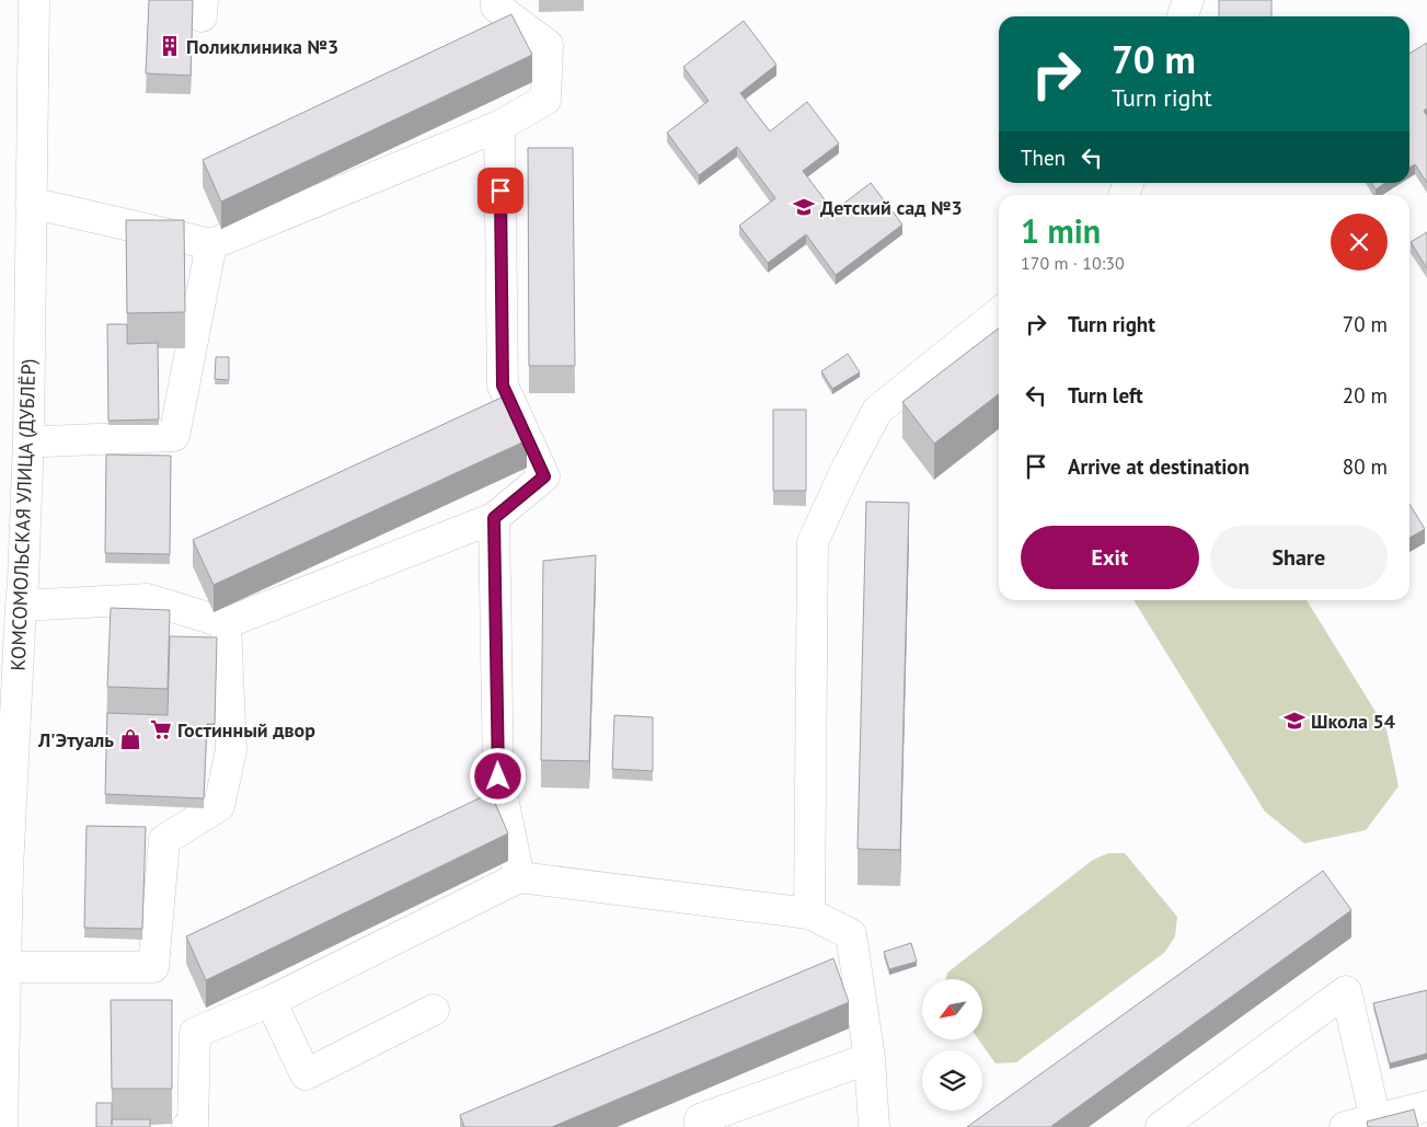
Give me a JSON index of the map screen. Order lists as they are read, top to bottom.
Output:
{
  "streets": {
    "street": ["КОМСОМОЛЬСКАЯ УЛИЦА (ДУБЛЁР)"]
  },
  "places": {
    "building": ["Поликлиника №3"],
    "school or university": ["Детский сад №3", "Школа 54"],
    "supermarket": ["Гостинный двор"],
    "shop": ["Л'Этуаль"]
  },
  "north": "bottom left",
  "page": {
    "turn": ["70 m", "Turn right"],
    "then": "Then",
    "heading": ["1 min", "170 m · 10:30"],
    "list": [
      {
        "name": "Turn right",
        "value": "70 m"
      },
      {
        "name": "Turn left",
        "value": "20 m"
      },
      {
        "name": "Arrive at destination",
        "value": "80 m"
      }
    ],
    "buttons": ["Exit", "Share"]
  }
}
